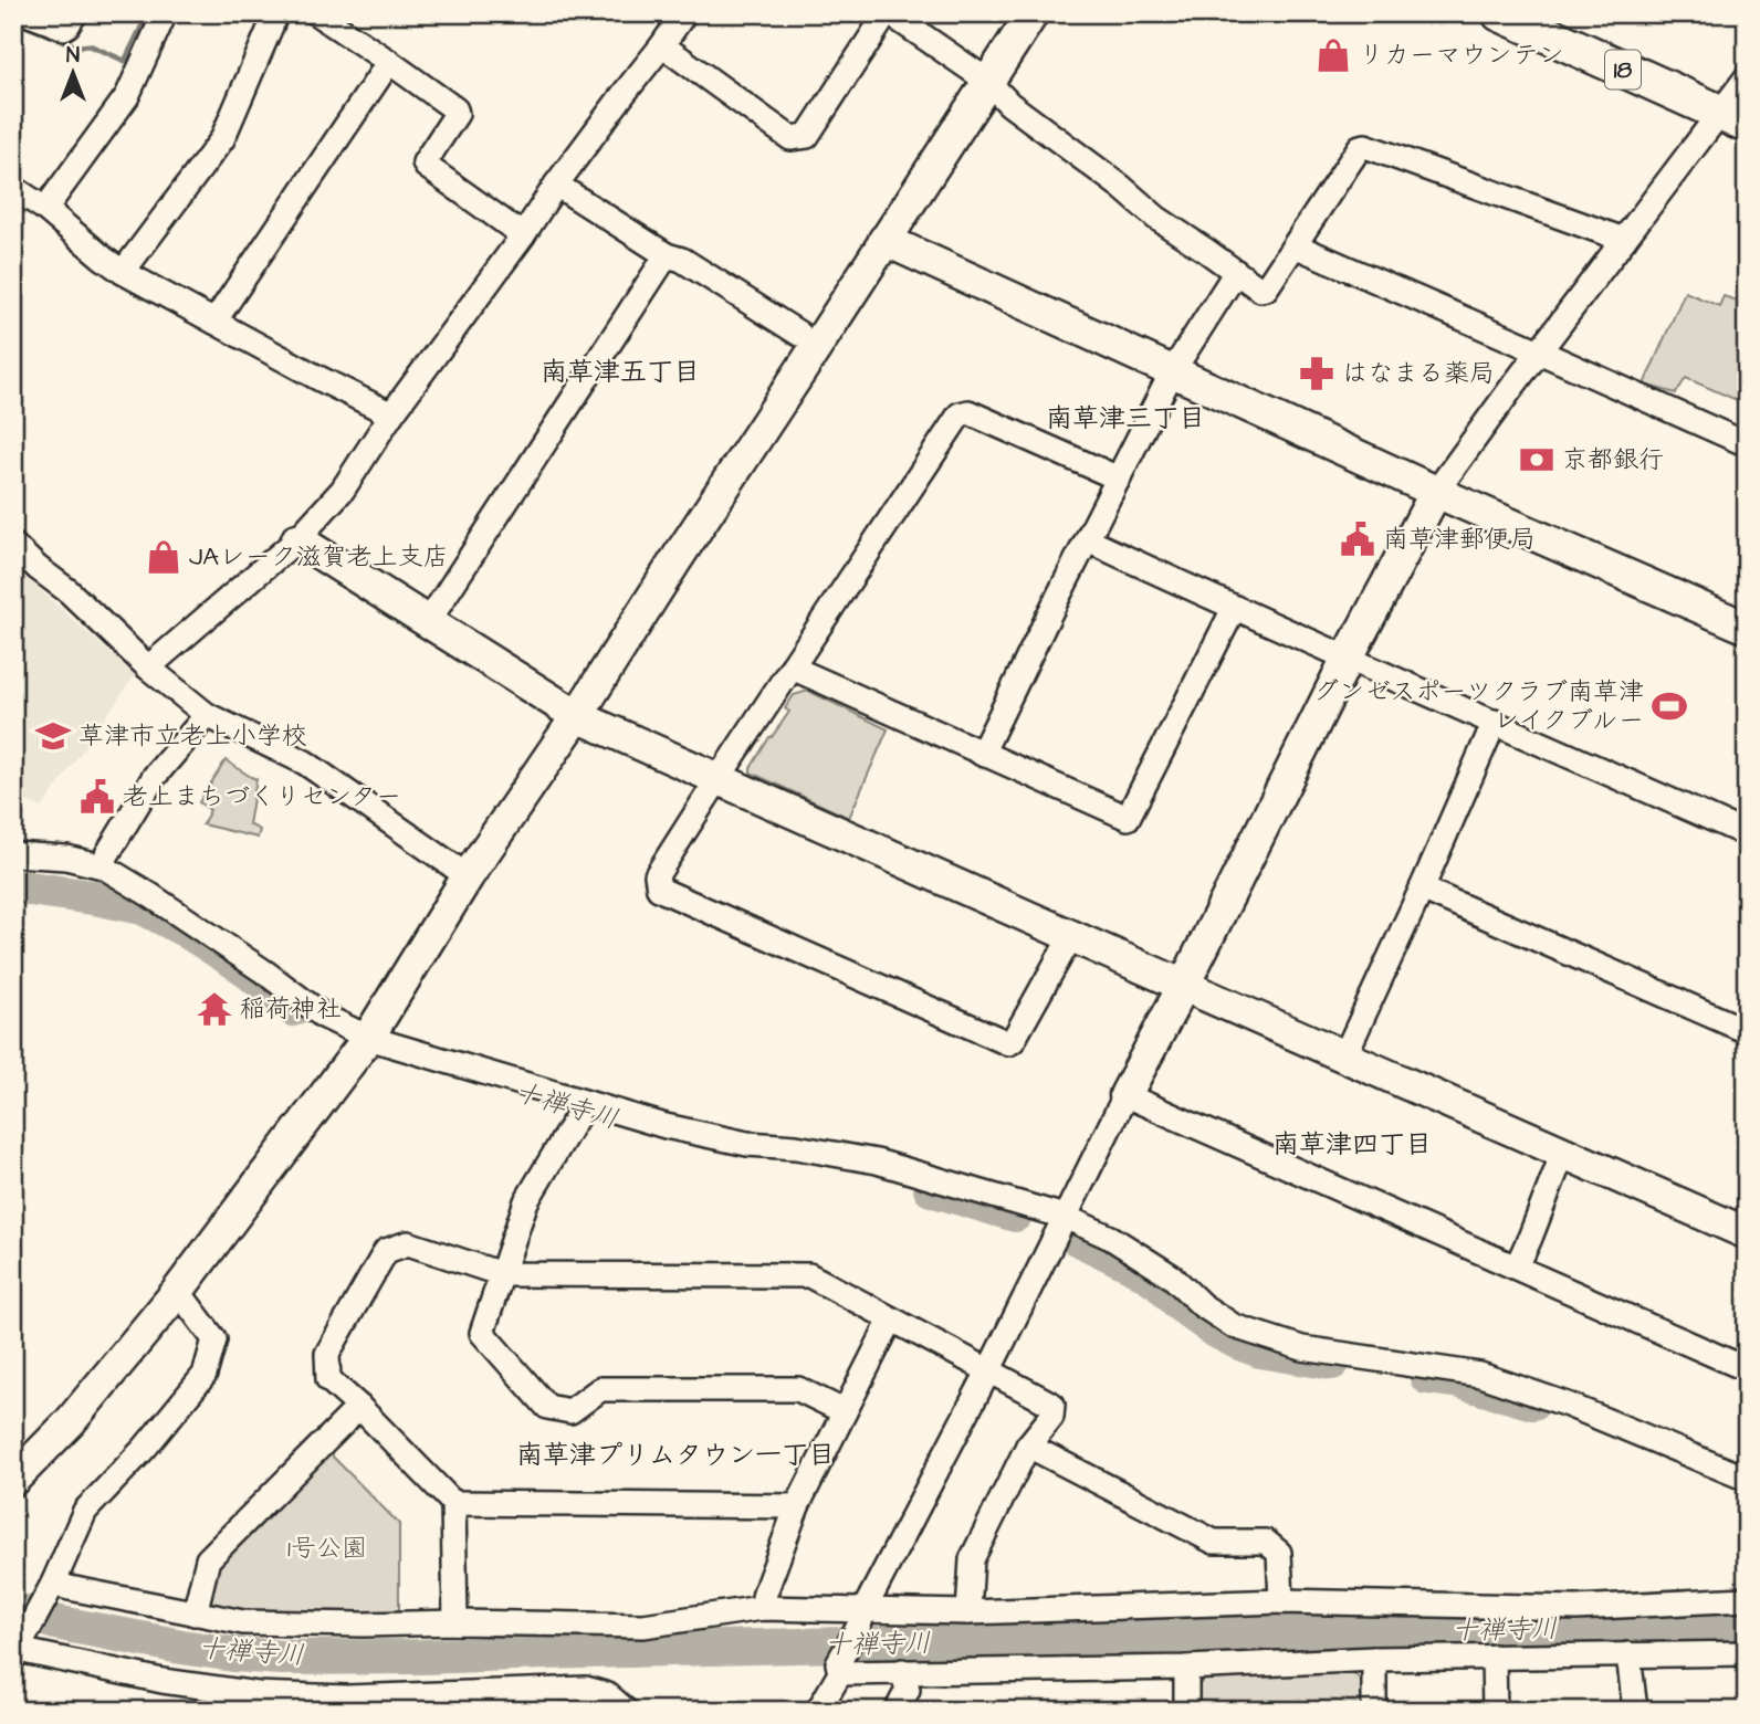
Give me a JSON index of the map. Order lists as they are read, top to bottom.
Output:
{
  "streets": {
    "main road": ["18"]
  },
  "districts": [
    "南草津五丁目",
    "南草津三丁目",
    "南草津四丁目",
    "南草津プリムタウン一丁目"
  ],
  "water": ["十禅寺川"],
  "parks": ["1号公園"],
  "places": {
    "shop": ["リカーマウンテン", "JAレーク滋賀老上支店"],
    "pharmacy": ["はなまる薬局"],
    "bank": ["京都銀行"],
    "public building": ["南草津郵便局", "老上まちづくりセンター"],
    "sports": ["グンゼスポーツクラブ南草津 レイクブルー"],
    "school or university": ["草津市立老上小学校"],
    "temple": ["稲荷神社"]
  },
  "north": "top"
}
